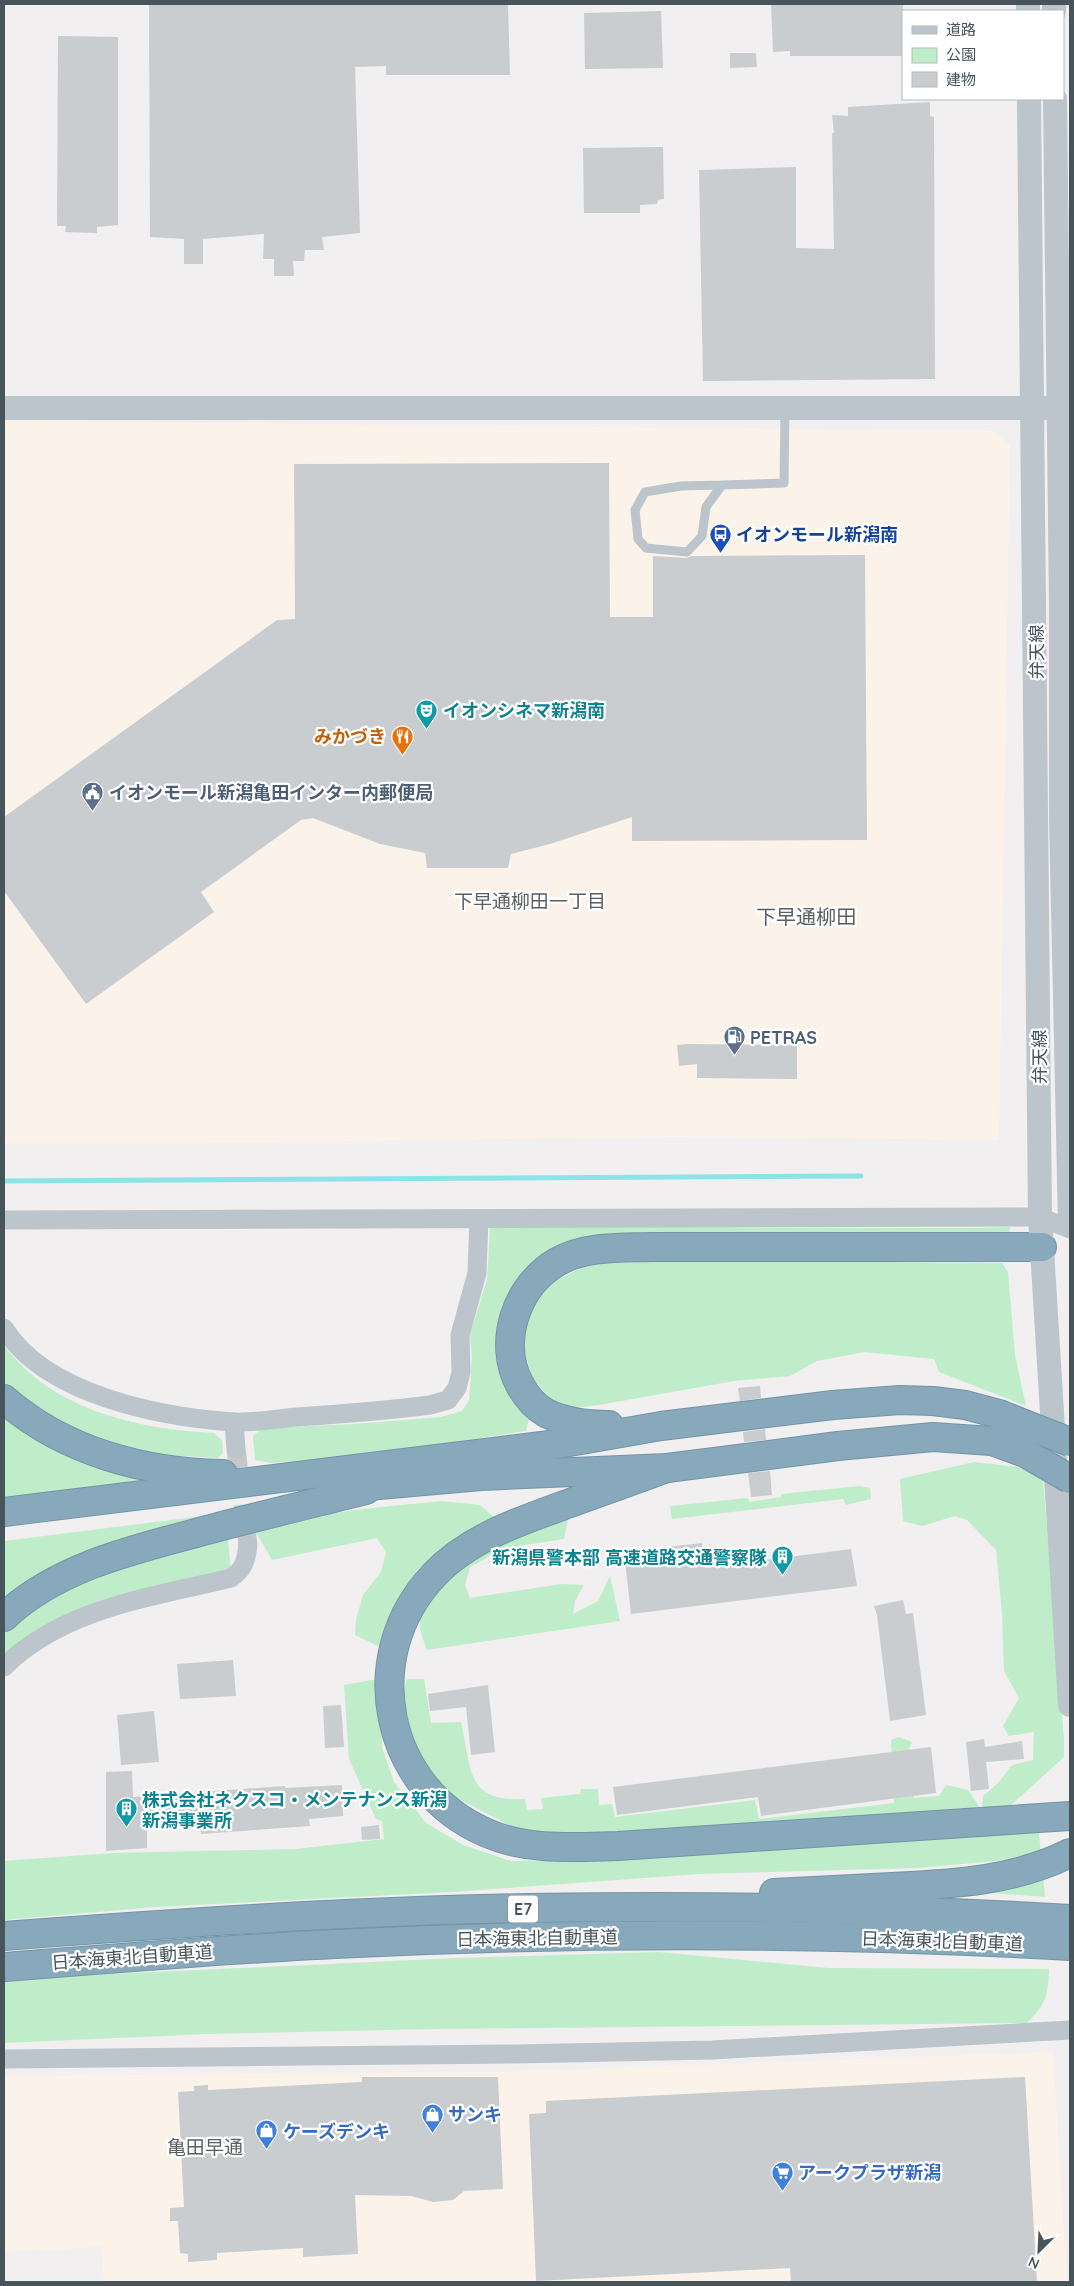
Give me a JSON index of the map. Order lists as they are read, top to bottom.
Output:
{
  "streets": {
    "highway": ["E7", "日本海東北自動車道"],
    "street": ["弁天線"]
  },
  "districts": ["下早通柳田一丁目", "下早通柳田", "亀田早通"],
  "places": {
    "bus stop": ["イオンモール新潟南"],
    "theatre": ["イオンシネマ新潟南"],
    "restaurant": ["みかづき"],
    "public building": ["イオンモール新潟亀田インター内郵便局"],
    "fuel station": ["PETRAS"],
    "building": ["新潟県警本部 高速道路交通警察隊", "株式会社ネクスコ・メンテナンス新潟 新潟事業所"],
    "shop": ["サンキ", "ケーズデンキ"],
    "supermarket": ["アークプラザ新潟"]
  },
  "legend": ["道路", "公園", "建物"],
  "north": "bottom left"
}
